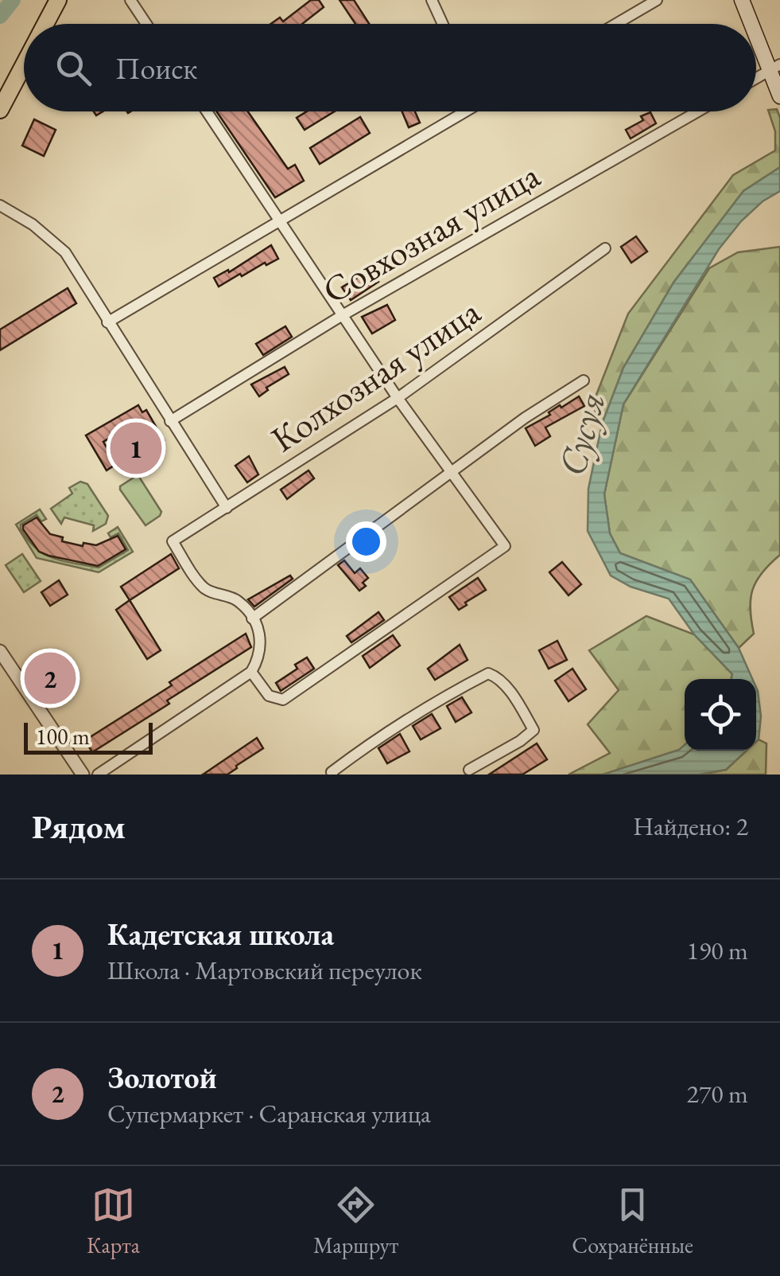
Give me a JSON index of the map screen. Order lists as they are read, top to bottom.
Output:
{
  "streets": {
    "street": ["Совхозная улица", "Колхозная улица"]
  },
  "water": ["Сусуя"],
  "scale_bar": "100 m",
  "page": {
    "search": "Поиск",
    "pins": ["1", "2"],
    "scale": "100 m",
    "heading": ["Рядом", "Найдено: 2"],
    "list": [
      {
        "mark": "1",
        "name": "Кадетская школа",
        "note": "Школа · Мартовский переулок",
        "value": "190 m"
      },
      {
        "mark": "2",
        "name": "Золотой",
        "note": "Супермаркет · Саранская улица",
        "value": "270 m"
      }
    ],
    "nav": ["Карта", "Маршрут", "Сохранённые"]
  }
}
